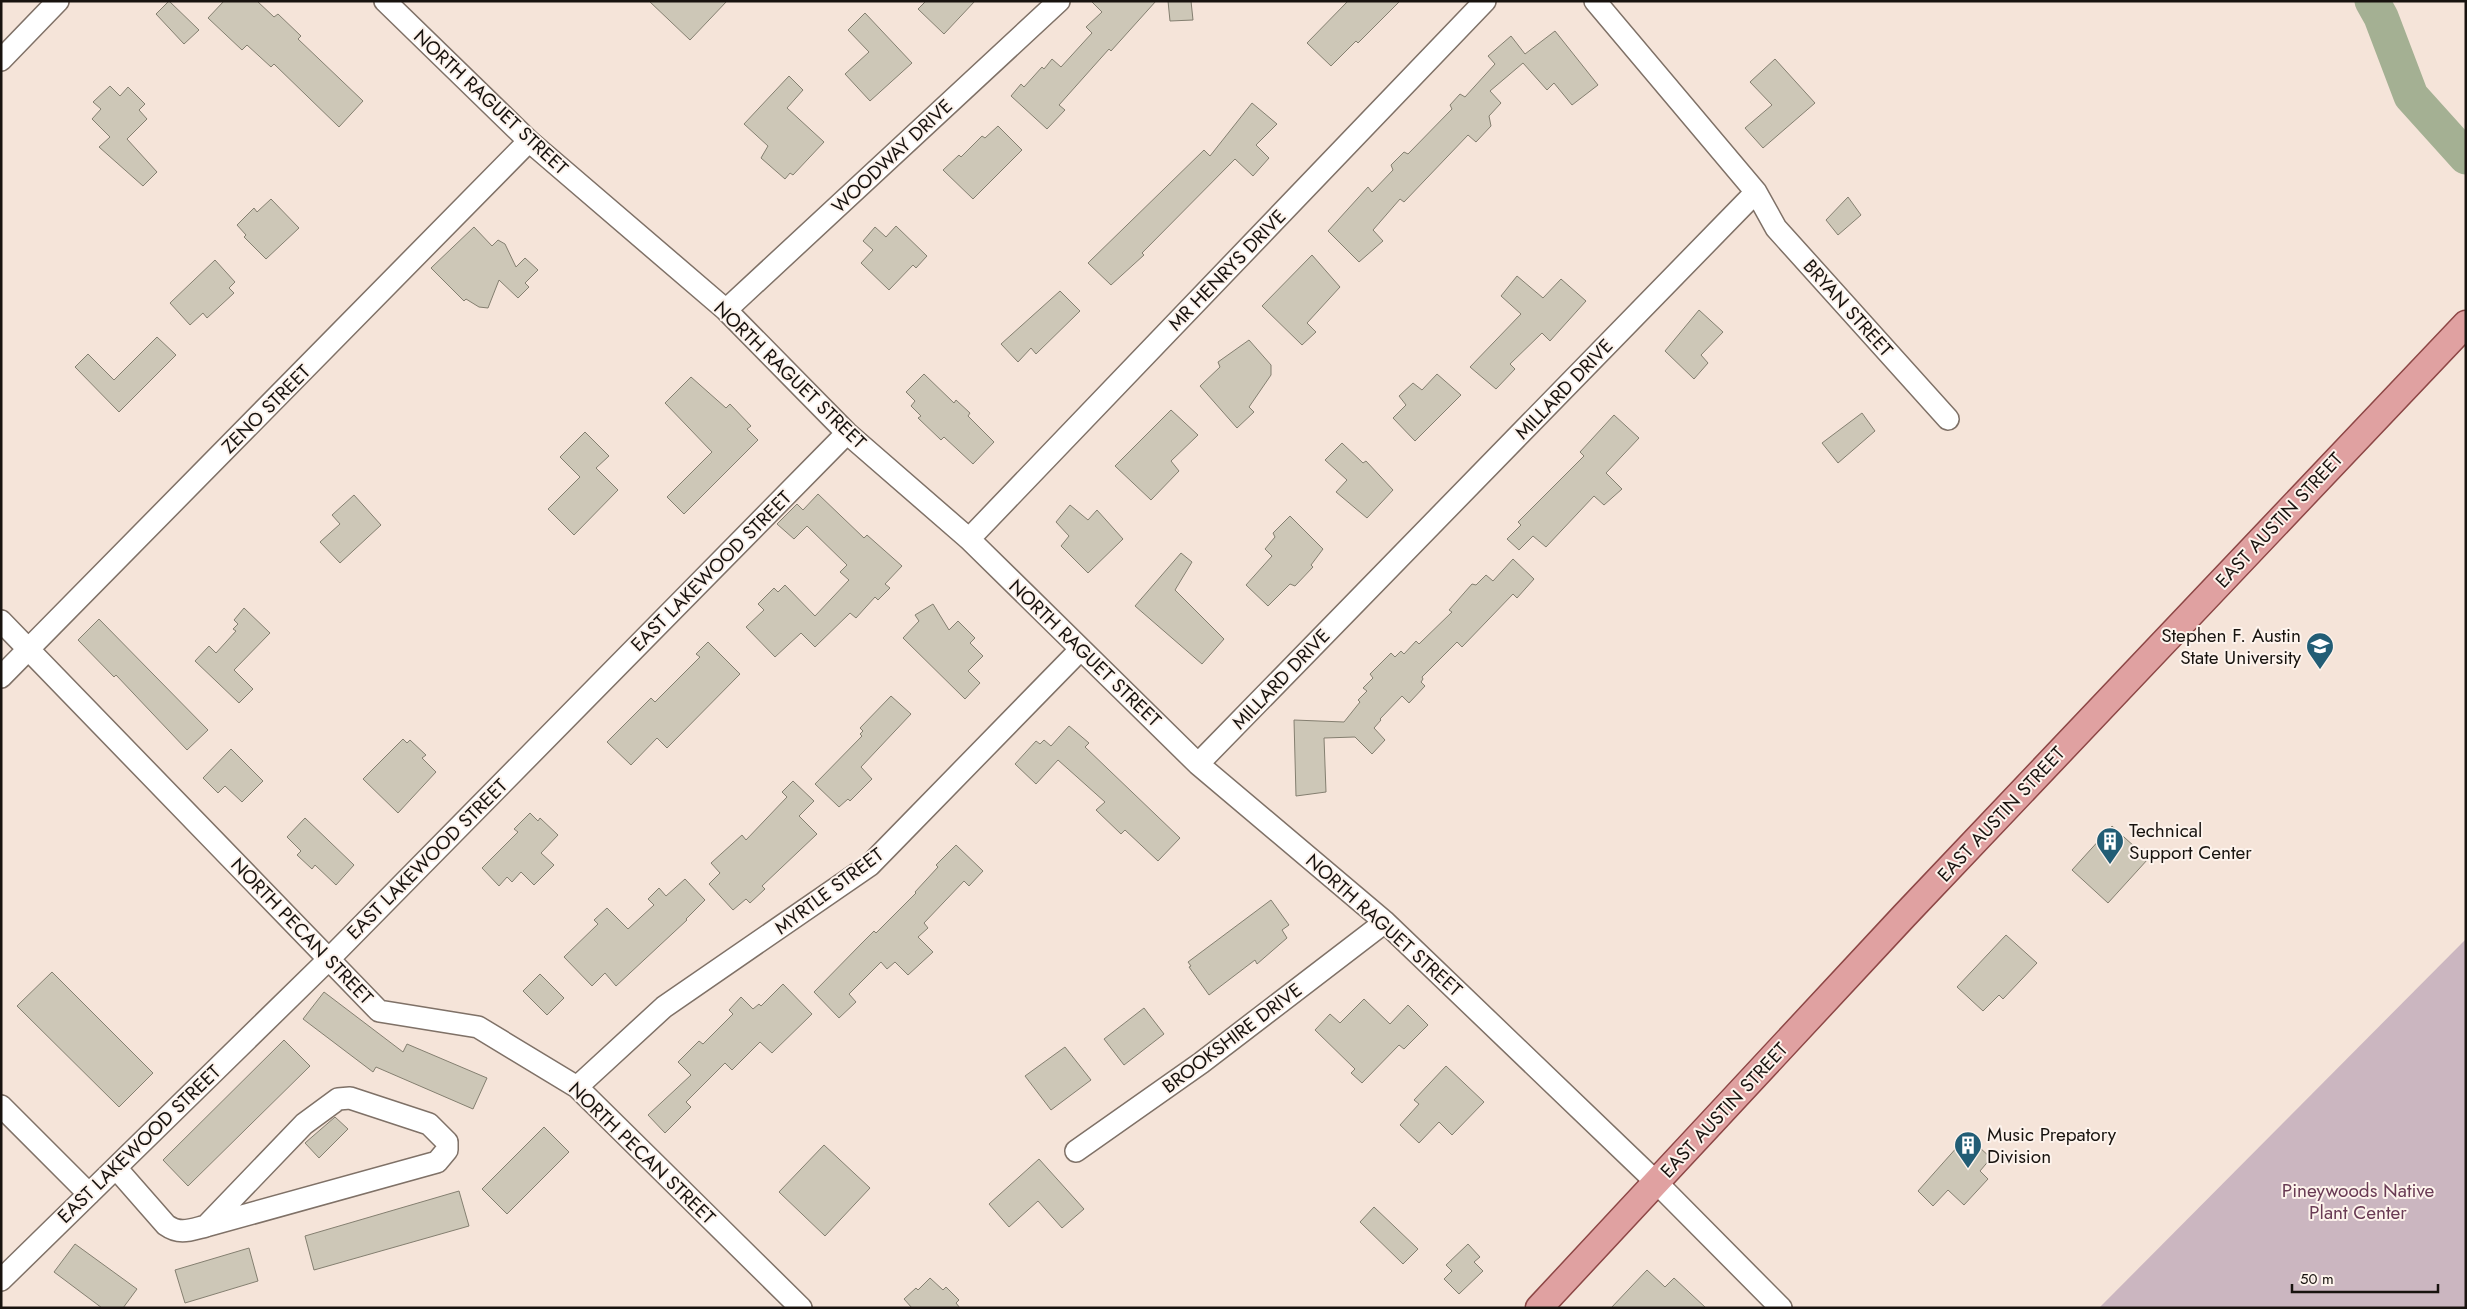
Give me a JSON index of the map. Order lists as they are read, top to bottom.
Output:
{
  "streets": {
    "main road": ["EAST AUSTIN STREET"],
    "street": [
      "NORTH RAGUET STREET",
      "WOODWAY DRIVE",
      "MR HENRYS DRIVE",
      "BRYAN STREET",
      "MILLARD DRIVE",
      "ZENO STREET",
      "EAST LAKEWOOD STREET",
      "MYRTLE STREET",
      "NORTH PECAN STREET",
      "BROOKSHIRE DRIVE"
    ]
  },
  "crossings": [
    ["NORTH RAGUET STREET", "WOODWAY DRIVE"],
    ["NORTH RAGUET STREET", "MR HENRYS DRIVE"],
    ["NORTH RAGUET STREET", "MILLARD DRIVE"],
    ["NORTH RAGUET STREET", "ZENO STREET"],
    ["NORTH RAGUET STREET", "EAST AUSTIN STREET"],
    ["NORTH RAGUET STREET", "EAST LAKEWOOD STREET"],
    ["NORTH RAGUET STREET", "MYRTLE STREET"],
    ["NORTH RAGUET STREET", "BROOKSHIRE DRIVE"],
    ["BRYAN STREET", "MILLARD DRIVE"],
    ["ZENO STREET", "NORTH PECAN STREET"],
    ["EAST LAKEWOOD STREET", "NORTH PECAN STREET"],
    ["MYRTLE STREET", "NORTH PECAN STREET"]
  ],
  "parks": ["Pineywoods Native Plant Center"],
  "places": {
    "school or university": ["Stephen F. Austin State University"],
    "building": ["Technical Support Center", "Music Prepatory Division"]
  },
  "scale_bar": "50 m"
}
